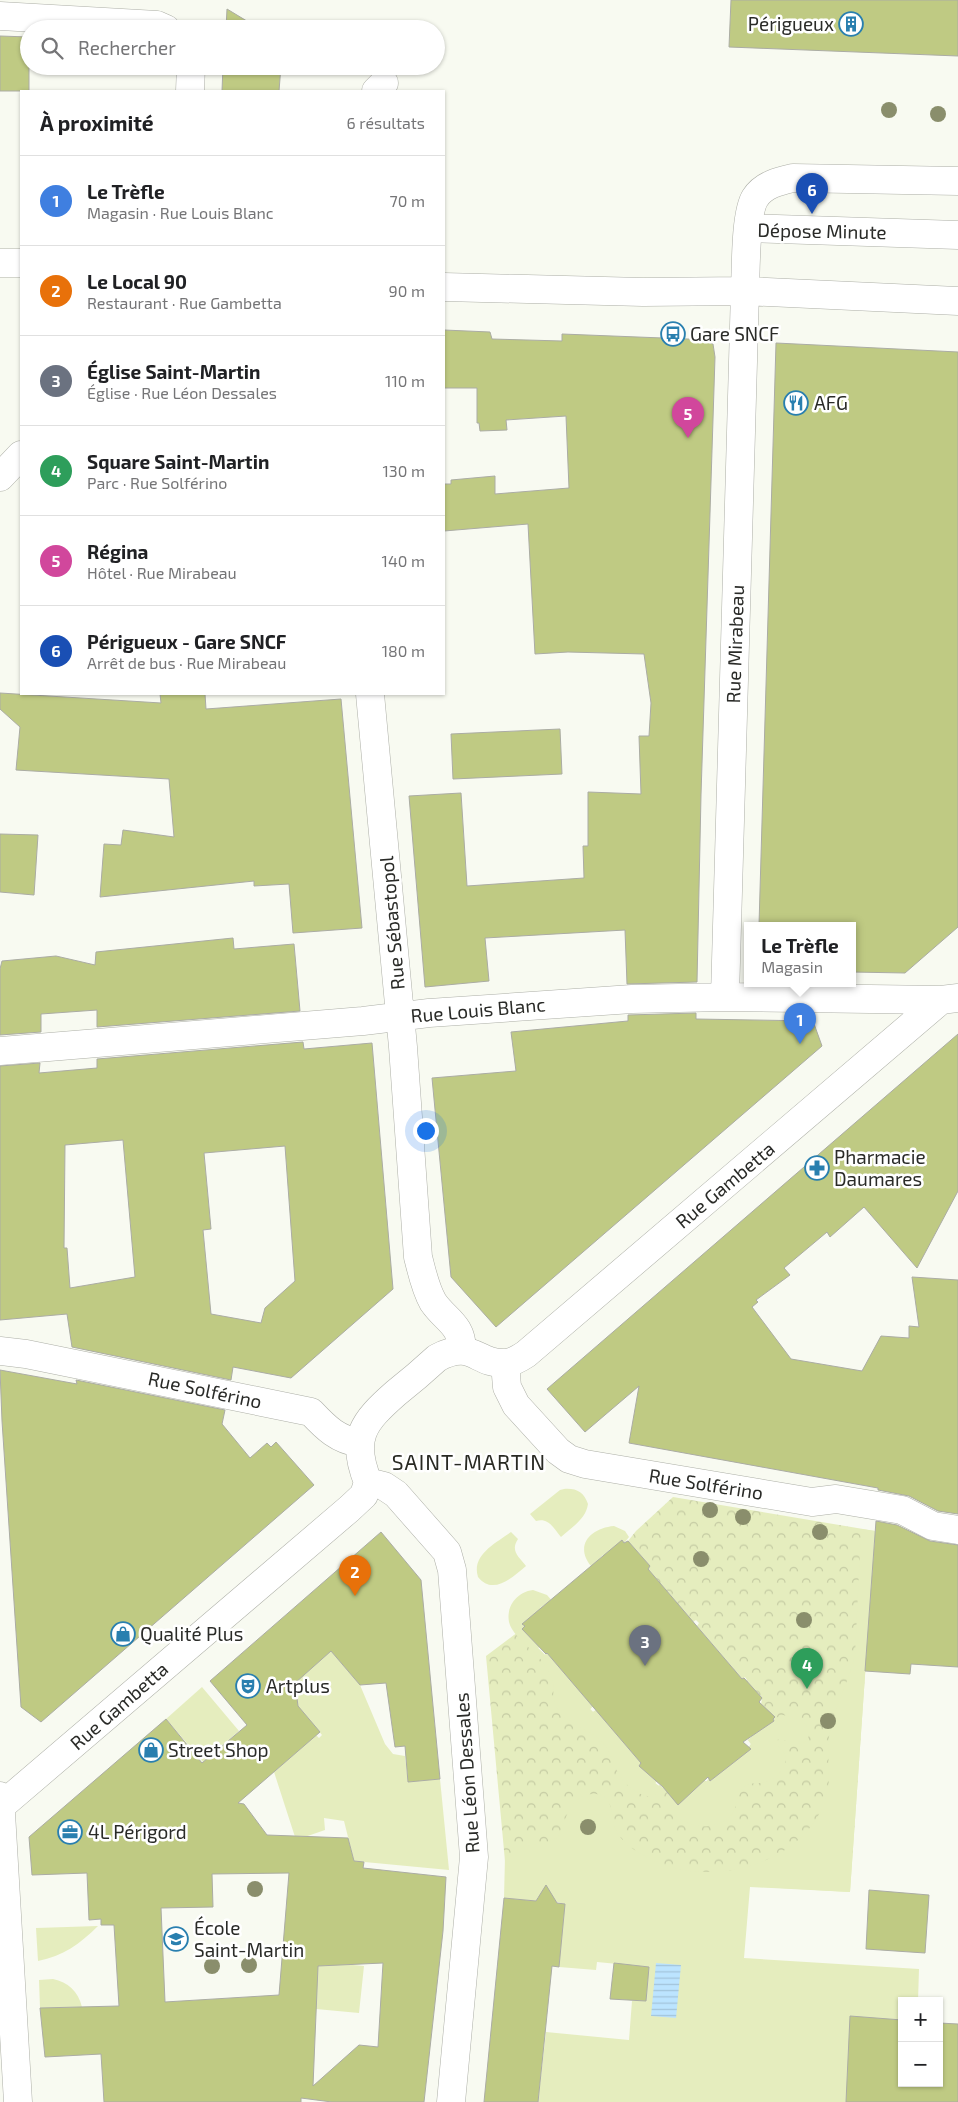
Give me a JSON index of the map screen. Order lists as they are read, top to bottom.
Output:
{
  "streets": {
    "street": [
      "Dépose Minute",
      "Rue Mirabeau",
      "Rue Sébastopol",
      "Rue Louis Blanc",
      "Rue Gambetta",
      "Rue Solférino",
      "Rue Léon Dessales"
    ]
  },
  "crossings": [
    ["Dépose Minute", "Rue Mirabeau"],
    ["Rue Mirabeau", "Rue Louis Blanc"],
    ["Rue Sébastopol", "Rue Louis Blanc"],
    ["Rue Louis Blanc", "Rue Gambetta"],
    ["Rue Gambetta", "Rue Solférino"],
    ["Rue Gambetta", "Rue Léon Dessales"]
  ],
  "districts": ["SAINT-MARTIN"],
  "places": {
    "building": ["Périgueux"],
    "bus stop": ["Gare SNCF"],
    "restaurant": ["AFG"],
    "pharmacy": ["Pharmacie Daumares"],
    "shop": ["Qualité Plus", "Street Shop"],
    "theatre": ["Artplus"],
    "office": ["4L Périgord"],
    "school or university": ["École Saint-Martin"]
  },
  "page": {
    "search": "Rechercher",
    "heading": ["À proximité", "6 résultats"],
    "list": [
      {
        "mark": "1",
        "name": "Le Trèfle",
        "note": "Magasin · Rue Louis Blanc",
        "value": "70 m"
      },
      {
        "mark": "2",
        "name": "Le Local 90",
        "note": "Restaurant · Rue Gambetta",
        "value": "90 m"
      },
      {
        "mark": "3",
        "name": "Église Saint-Martin",
        "note": "Église · Rue Léon Dessales",
        "value": "110 m"
      },
      {
        "mark": "4",
        "name": "Square Saint-Martin",
        "note": "Parc · Rue Solférino",
        "value": "130 m"
      },
      {
        "mark": "5",
        "name": "Régina",
        "note": "Hôtel · Rue Mirabeau",
        "value": "140 m"
      },
      {
        "mark": "6",
        "name": "Périgueux - Gare SNCF",
        "note": "Arrêt de bus · Rue Mirabeau",
        "value": "180 m"
      }
    ],
    "pins": [
      "6",
      "5",
      "1",
      "2",
      "3",
      "4"
    ],
    "popup": ["Le Trèfle", "Magasin"],
    "map_buttons": ["+", "−"]
  }
}
